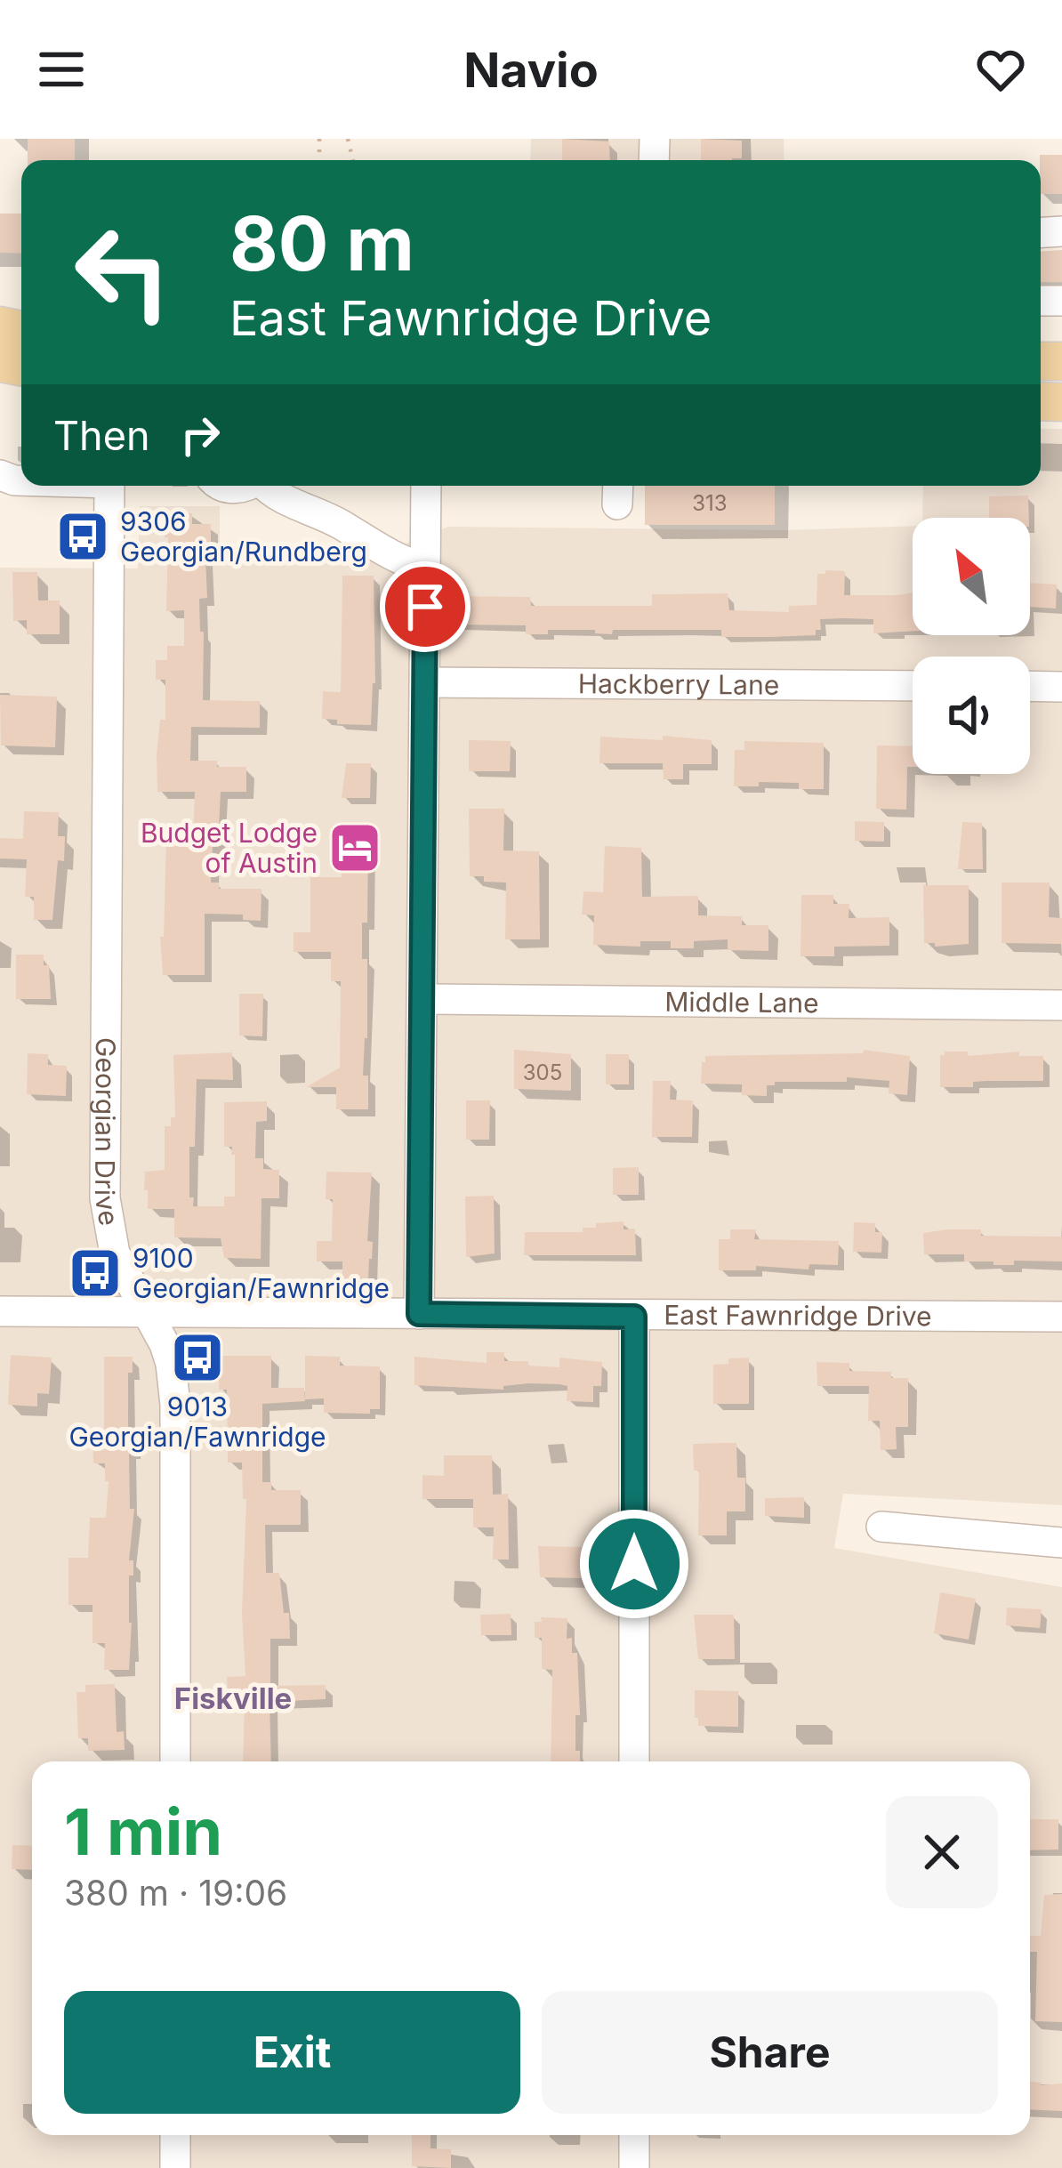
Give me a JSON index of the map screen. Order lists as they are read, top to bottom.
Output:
{
  "streets": {
    "street": [
      "Hackberry Lane",
      "Middle Lane",
      "Georgian Drive",
      "East Fawnridge Drive"
    ]
  },
  "crossings": [
    ["Georgian Drive", "East Fawnridge Drive"]
  ],
  "districts": ["Fiskville"],
  "places": {
    "bus stop": ["9306 Georgian/Rundberg", "9100 Georgian/Fawnridge", "9013 Georgian/Fawnridge"],
    "hotel": ["Budget Lodge of Austin"]
  },
  "house_numbers": ["313", "305"],
  "north": "top left",
  "page": {
    "header": "Navio",
    "turn": ["80 m", "East Fawnridge Drive"],
    "then": "Then",
    "heading": ["1 min", "380 m · 19:06"],
    "buttons": ["Exit", "Share"]
  }
}
